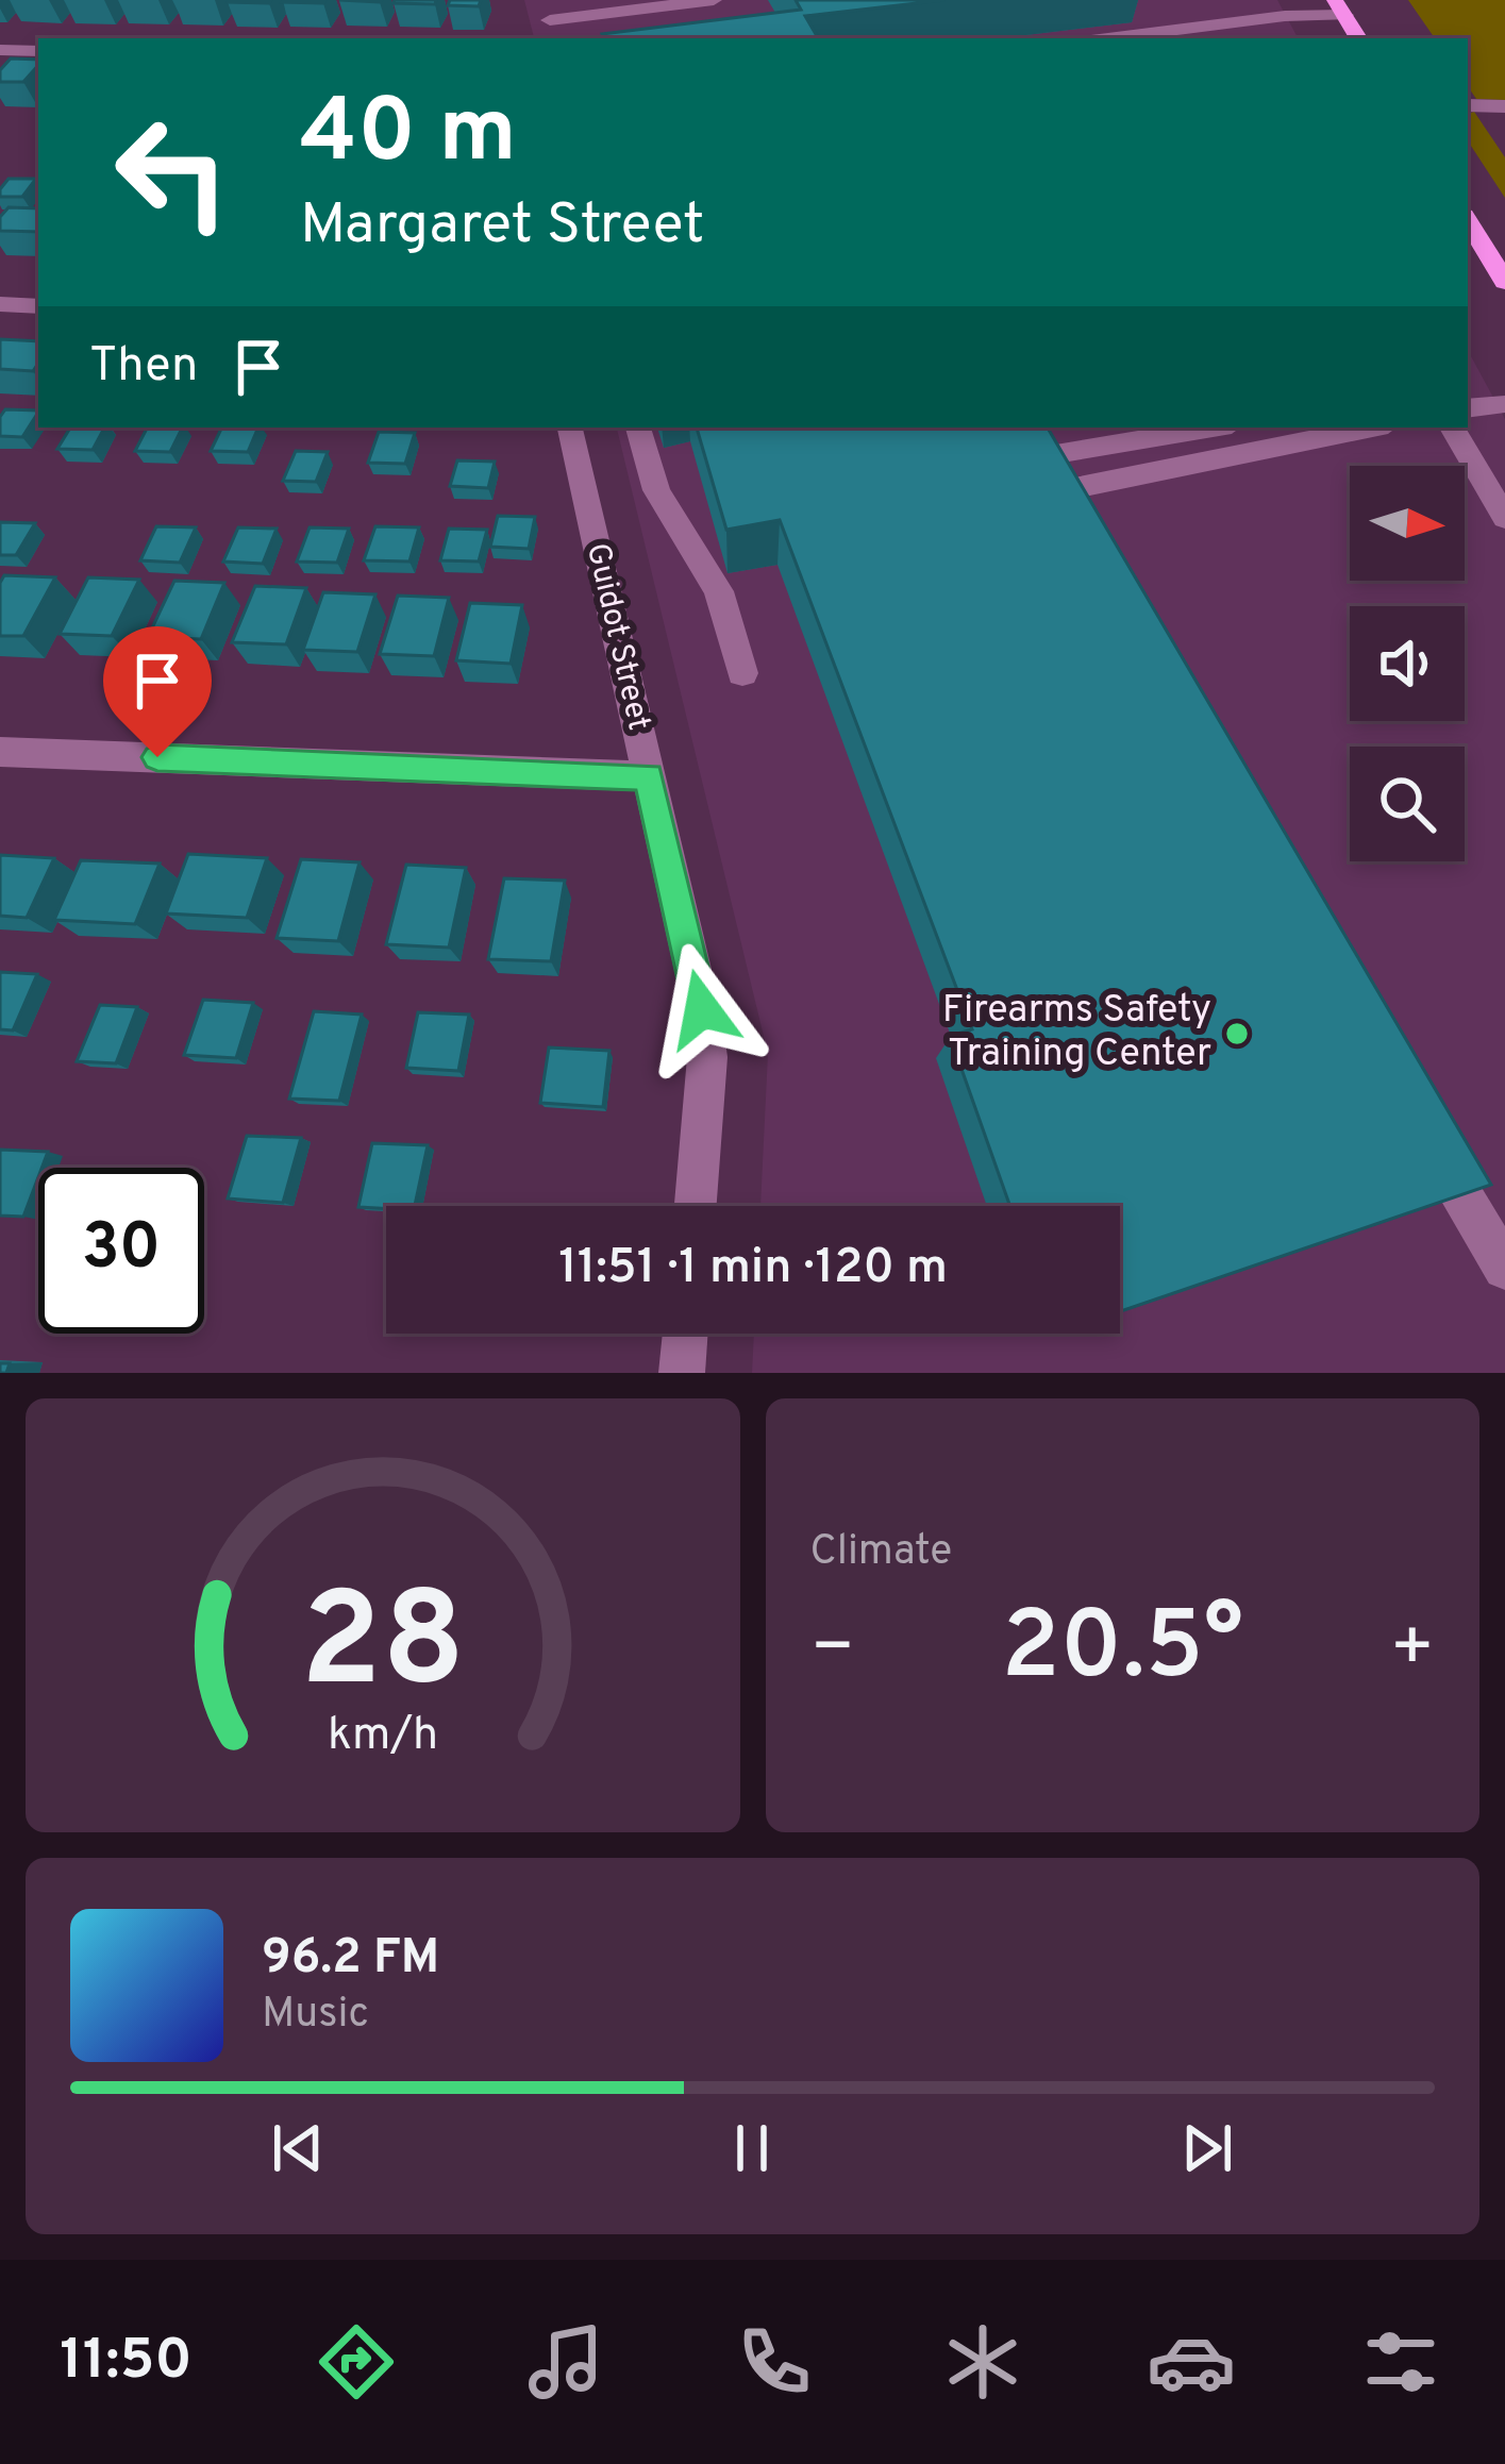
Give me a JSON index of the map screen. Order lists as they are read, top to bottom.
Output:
{
  "streets": {
    "street": ["Guidot Street"]
  },
  "places": ["Firearms Safety Training Center"],
  "north": "right",
  "page": {
    "turn": ["40 m", "Margaret Street"],
    "then": "Then",
    "limit": "30",
    "trip": "11:51 · 1 min · 120 m",
    "tile": "Climate",
    "heat": ["−", "20.5°", "+"],
    "song": ["96.2 FM", "Music"],
    "tabs": "11:50",
    "gauge": ["28", "km/h"]
  }
}
